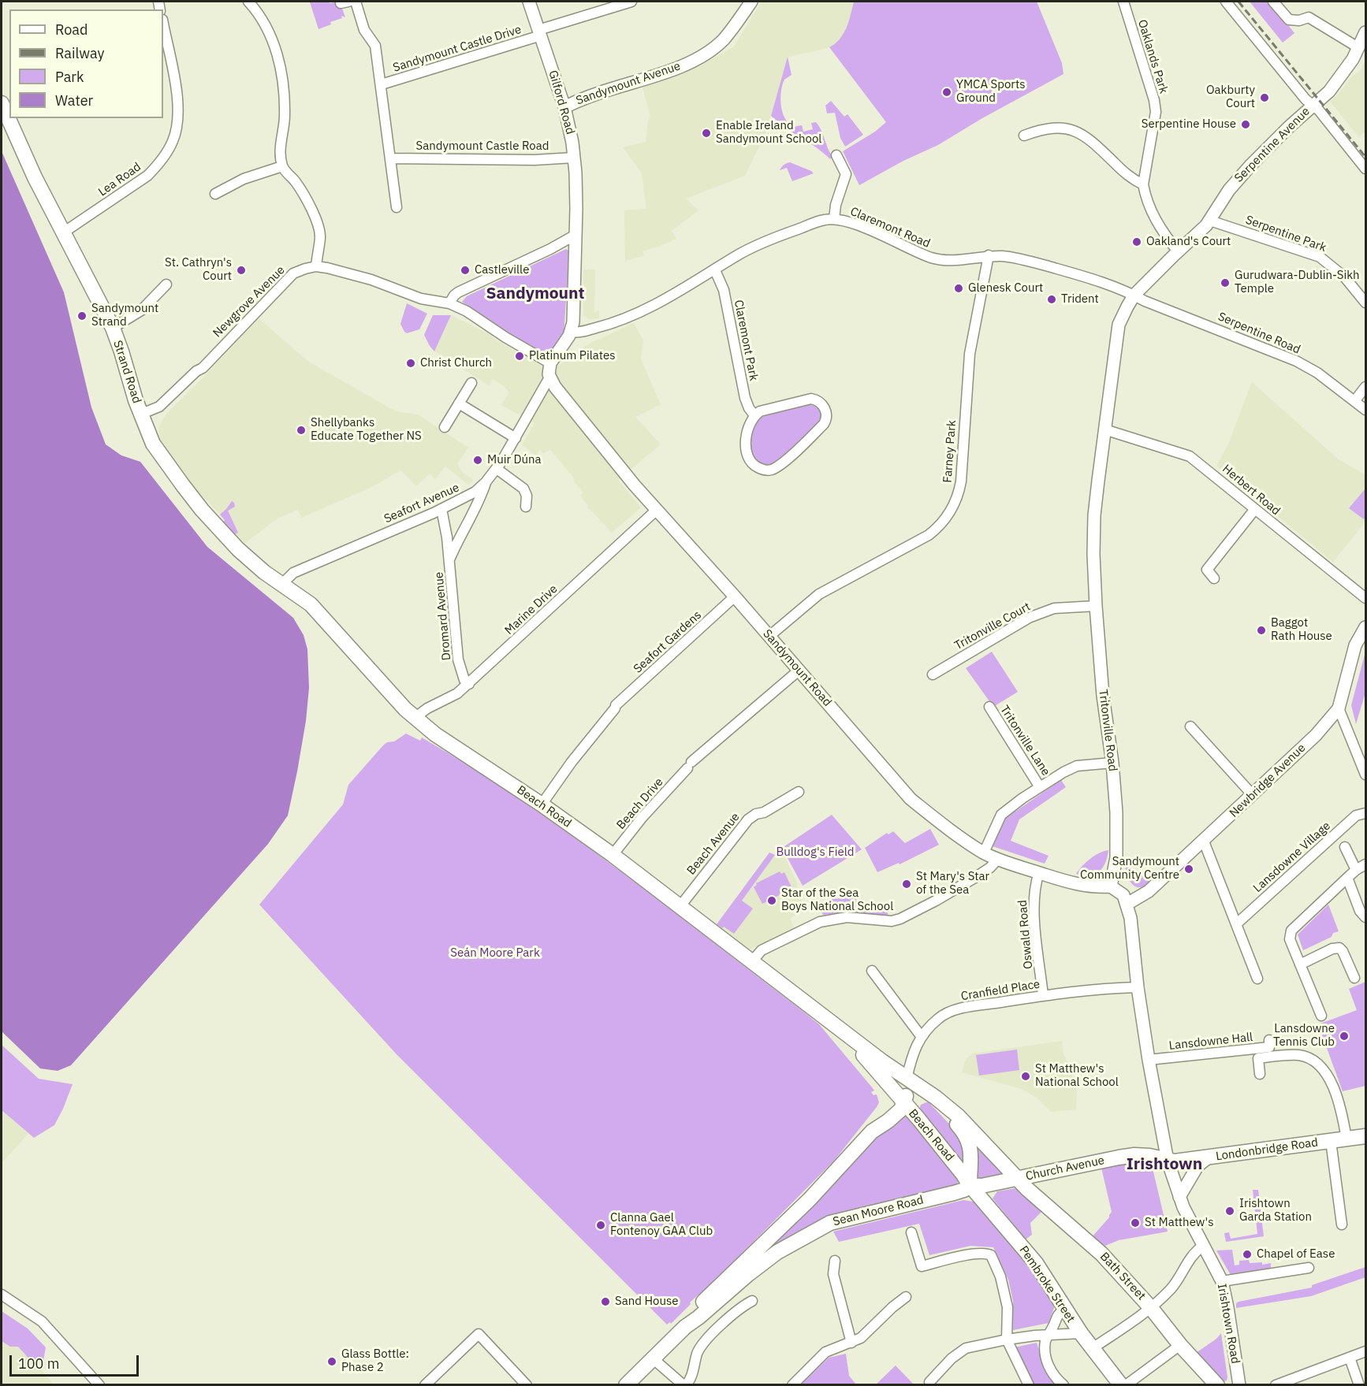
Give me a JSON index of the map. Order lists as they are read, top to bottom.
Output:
{
  "streets": {
    "main road": [
      "Strand Road",
      "Beach Road",
      "Londonbridge Road",
      "Church Avenue",
      "Sean Moore Road",
      "Bath Street",
      "Pembroke Street"
    ],
    "street": [
      "Sandymount Castle Drive",
      "Oaklands Park",
      "Sandymount Avenue",
      "Gilford Road",
      "Serpentine Avenue",
      "Sandymount Castle Road",
      "Lea Road",
      "Claremont Road",
      "Serpentine Park",
      "Newgrove Avenue",
      "Serpentine Road",
      "Claremont Park",
      "Farney Park",
      "Herbert Road",
      "Seafort Avenue",
      "Marine Drive",
      "Dromard Avenue",
      "Tritonville Court",
      "Seafort Gardens",
      "Sandymount Road",
      "Tritonville Road",
      "Tritonville Lane",
      "Newbridge Avenue",
      "Beach Drive",
      "Beach Avenue",
      "Lansdowne Village",
      "Oswald Road",
      "Cranfield Place",
      "Lansdowne Hall",
      "Irishtown Road"
    ]
  },
  "crossings": [
    ["Sandymount Castle Drive", "Gilford Road"],
    ["Oaklands Park", "Serpentine Avenue"],
    ["Sandymount Avenue", "Gilford Road"],
    ["Gilford Road", "Sandymount Castle Road"],
    ["Gilford Road", "Claremont Road"],
    ["Serpentine Avenue", "Claremont Road"],
    ["Serpentine Avenue", "Serpentine Park"],
    ["Serpentine Avenue", "Serpentine Road"],
    ["Serpentine Avenue", "Tritonville Road"],
    ["Lea Road", "Strand Road"],
    ["Claremont Road", "Serpentine Road"],
    ["Claremont Road", "Claremont Park"],
    ["Claremont Road", "Farney Park"],
    ["Claremont Road", "Tritonville Road"],
    ["Newgrove Avenue", "Strand Road"],
    ["Serpentine Road", "Tritonville Road"],
    ["Strand Road", "Seafort Avenue"],
    ["Strand Road", "Beach Road"],
    ["Farney Park", "Sandymount Road"],
    ["Herbert Road", "Tritonville Road"],
    ["Seafort Avenue", "Dromard Avenue"],
    ["Seafort Avenue", "Sandymount Road"],
    ["Seafort Avenue", "Beach Road"],
    ["Marine Drive", "Dromard Avenue"],
    ["Marine Drive", "Sandymount Road"],
    ["Marine Drive", "Beach Road"],
    ["Tritonville Court", "Tritonville Road"],
    ["Seafort Gardens", "Sandymount Road"],
    ["Seafort Gardens", "Beach Road"],
    ["Sandymount Road", "Tritonville Road"],
    ["Sandymount Road", "Beach Drive"],
    ["Sandymount Road", "Oswald Road"],
    ["Beach Drive", "Beach Road"],
    ["Beach Road", "Beach Avenue"],
    ["Beach Road", "Cranfield Place"],
    ["Beach Road", "Church Avenue"],
    ["Beach Road", "Sean Moore Road"],
    ["Beach Road", "Bath Street"],
    ["Beach Road", "Pembroke Street"],
    ["Oswald Road", "Cranfield Place"],
    ["Londonbridge Road", "Church Avenue"],
    ["Londonbridge Road", "Irishtown Road"],
    ["Church Avenue", "Sean Moore Road"],
    ["Church Avenue", "Bath Street"],
    ["Church Avenue", "Irishtown Road"],
    ["Sean Moore Road", "Bath Street"],
    ["Sean Moore Road", "Pembroke Street"]
  ],
  "districts": ["Sandymount", "Irishtown"],
  "parks": ["Bulldog's Field", "Seán Moore Park"],
  "places": [
    "YMCA Sports Ground",
    "Oakburty Court",
    "Serpentine House",
    "Enable Ireland Sandymount School",
    "Oakland's Court",
    "St. Cathryn's Court",
    "Castleville",
    "Gurudwara-Dublin-Sikh Temple",
    "Glenesk Court",
    "Trident",
    "Sandymount Strand",
    "Platinum Pilates",
    "Christ Church",
    "Shellybanks Educate Together NS",
    "Muir Dúna",
    "Baggot Rath House",
    "Sandymount Community Centre",
    "St Mary's Star of the Sea",
    "Star of the Sea Boys National School",
    "Lansdowne Tennis Club",
    "St Matthew's National School",
    "Irishtown Garda Station",
    "St Matthew's",
    "Clanna Gael Fontenoy GAA Club",
    "Chapel of Ease",
    "Sand House",
    "Glass Bottle: Phase 2"
  ],
  "legend": [
    "Road",
    "Railway",
    "Park",
    "Water"
  ],
  "scale_bar": "100 m"
}
